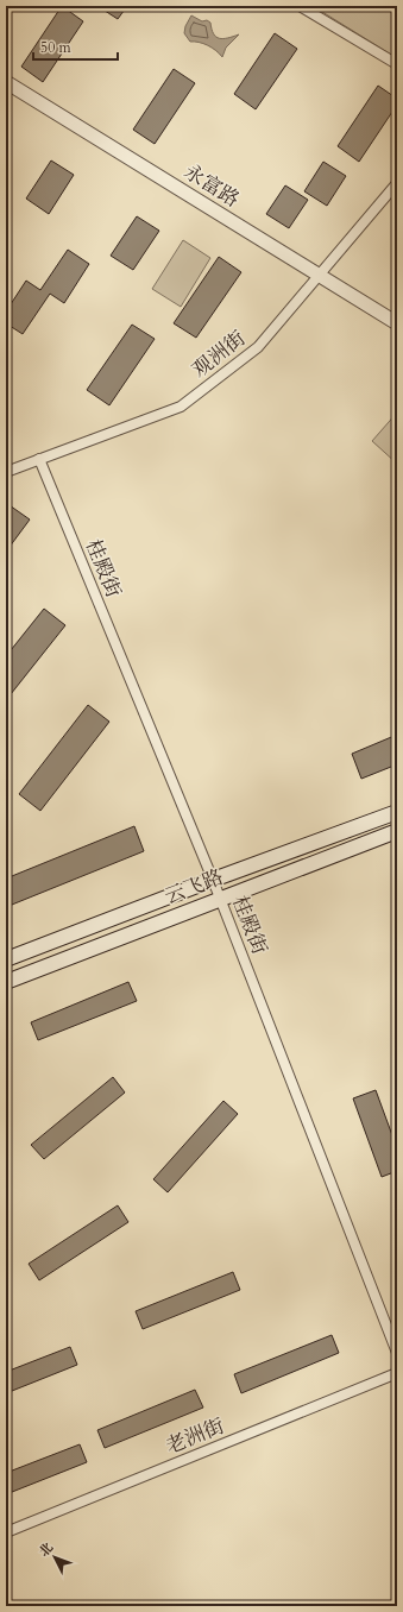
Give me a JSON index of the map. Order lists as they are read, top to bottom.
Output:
{
  "streets": {
    "main road": ["云飞路"],
    "street": [
      "永富路",
      "观洲街",
      "桂殿街",
      "老洲街"
    ]
  },
  "crossings": [
    ["永富路", "观洲街"],
    ["观洲街", "桂殿街"],
    ["桂殿街", "云飞路"]
  ],
  "scale_bar": "50 m",
  "north": "top left"
}
